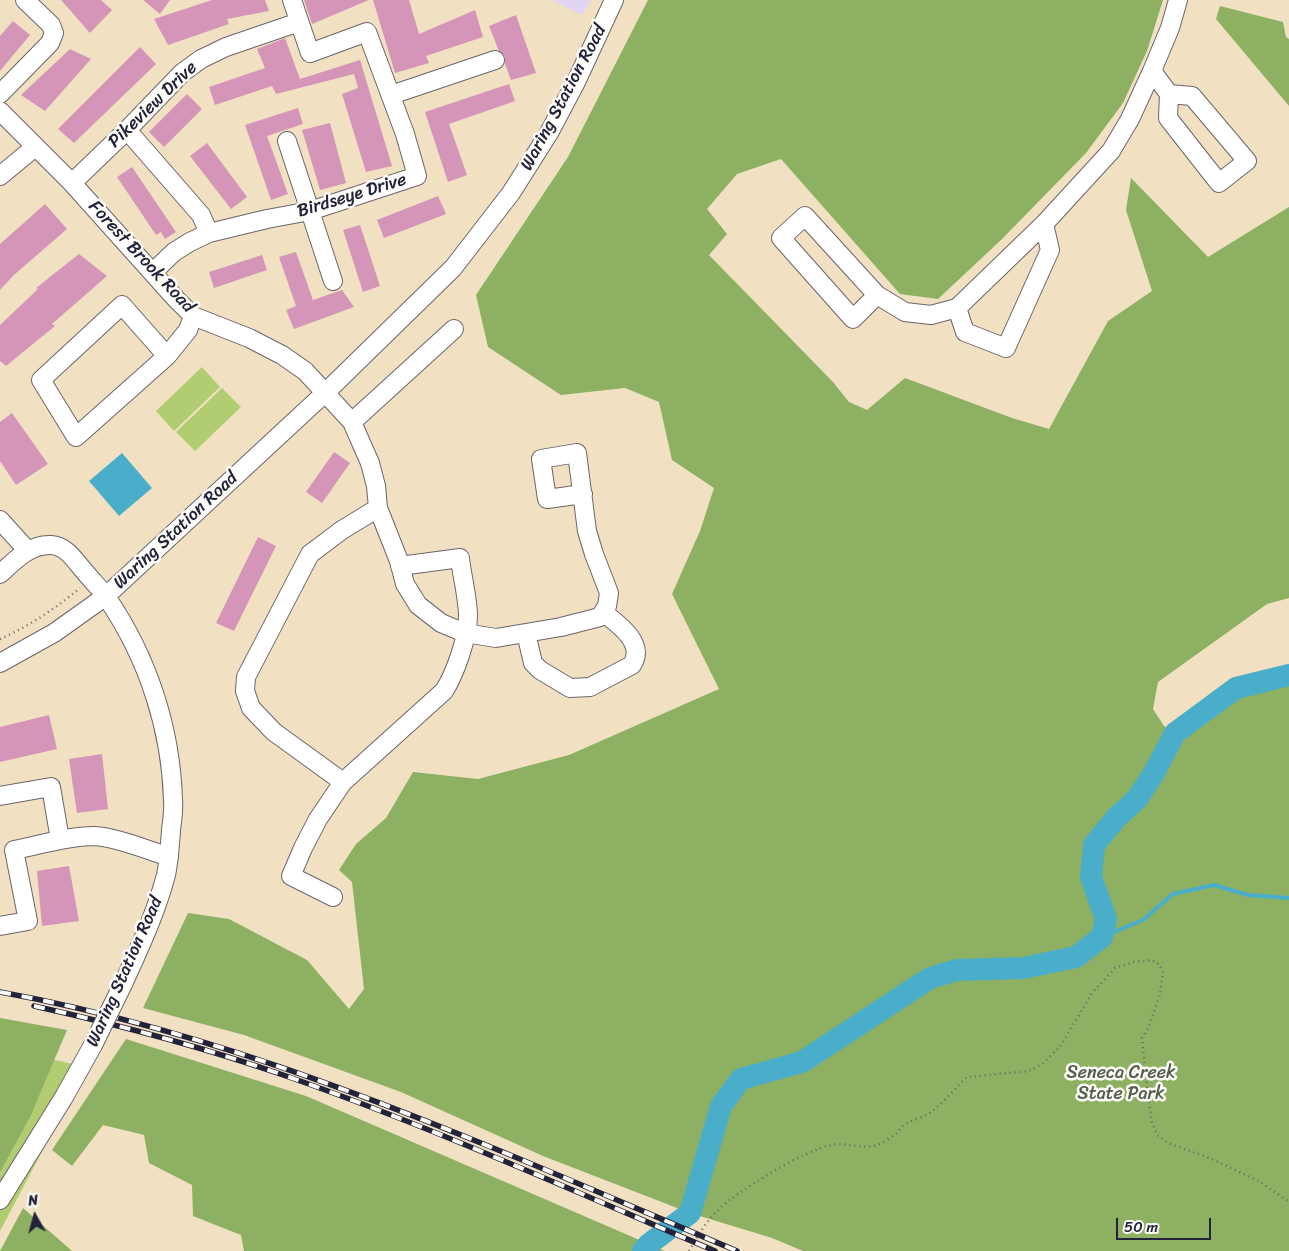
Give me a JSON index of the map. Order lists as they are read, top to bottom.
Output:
{
  "streets": {
    "street": [
      "Waring Station Road",
      "Pikeview Drive",
      "Birdseye Drive",
      "Forest Brook Road"
    ]
  },
  "crossings": [
    ["Waring Station Road", "Forest Brook Road"],
    ["Pikeview Drive", "Birdseye Drive"],
    ["Pikeview Drive", "Forest Brook Road"],
    ["Birdseye Drive", "Forest Brook Road"]
  ],
  "parks": ["Seneca Creek State Park"],
  "scale_bar": "50 m",
  "north": "top"
}
